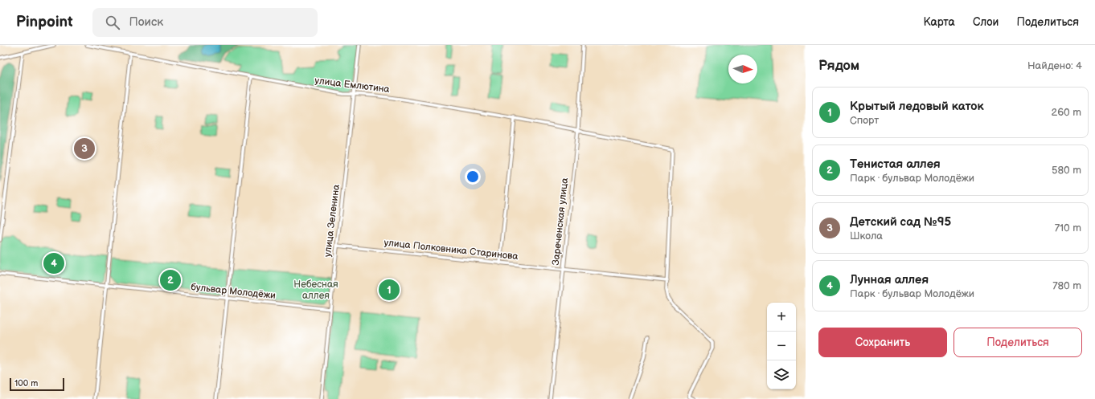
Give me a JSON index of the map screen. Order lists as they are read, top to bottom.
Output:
{
  "streets": {
    "street": [
      "улица Емлютина",
      "улица Зеленина",
      "Зареченская улица",
      "улица Полковника Старинова",
      "бульвар Молодёжи"
    ]
  },
  "crossings": [
    ["улица Емлютина", "улица Зеленина"],
    ["улица Емлютина", "Зареченская улица"],
    ["улица Емлютина", "улица Полковника Старинова"],
    ["улица Зеленина", "улица Полковника Старинова"],
    ["улица Зеленина", "бульвар Молодёжи"],
    ["Зареченская улица", "улица Полковника Старинова"]
  ],
  "parks": ["Небесная аллея"],
  "scale_bar": "100 m",
  "north": "right",
  "page": {
    "header": "Pinpoint",
    "search": "Поиск",
    "nav": ["Карта", "Слои", "Поделиться"],
    "heading": ["Рядом", "Найдено: 4"],
    "list": [
      {
        "mark": "1",
        "name": "Крытый ледовый каток",
        "note": "Спорт",
        "value": "260 m"
      },
      {
        "mark": "2",
        "name": "Тенистая аллея",
        "note": "Парк · бульвар Молодёжи",
        "value": "580 m"
      },
      {
        "mark": "3",
        "name": "Детский сад №95",
        "note": "Школа",
        "value": "710 m"
      },
      {
        "mark": "4",
        "name": "Лунная аллея",
        "note": "Парк · бульвар Молодёжи",
        "value": "780 m"
      }
    ],
    "pins": [
      "3",
      "4",
      "2",
      "1"
    ],
    "map_buttons": ["+", "−"],
    "buttons": ["Сохранить", "Поделиться"],
    "scale": "100 m"
  }
}
